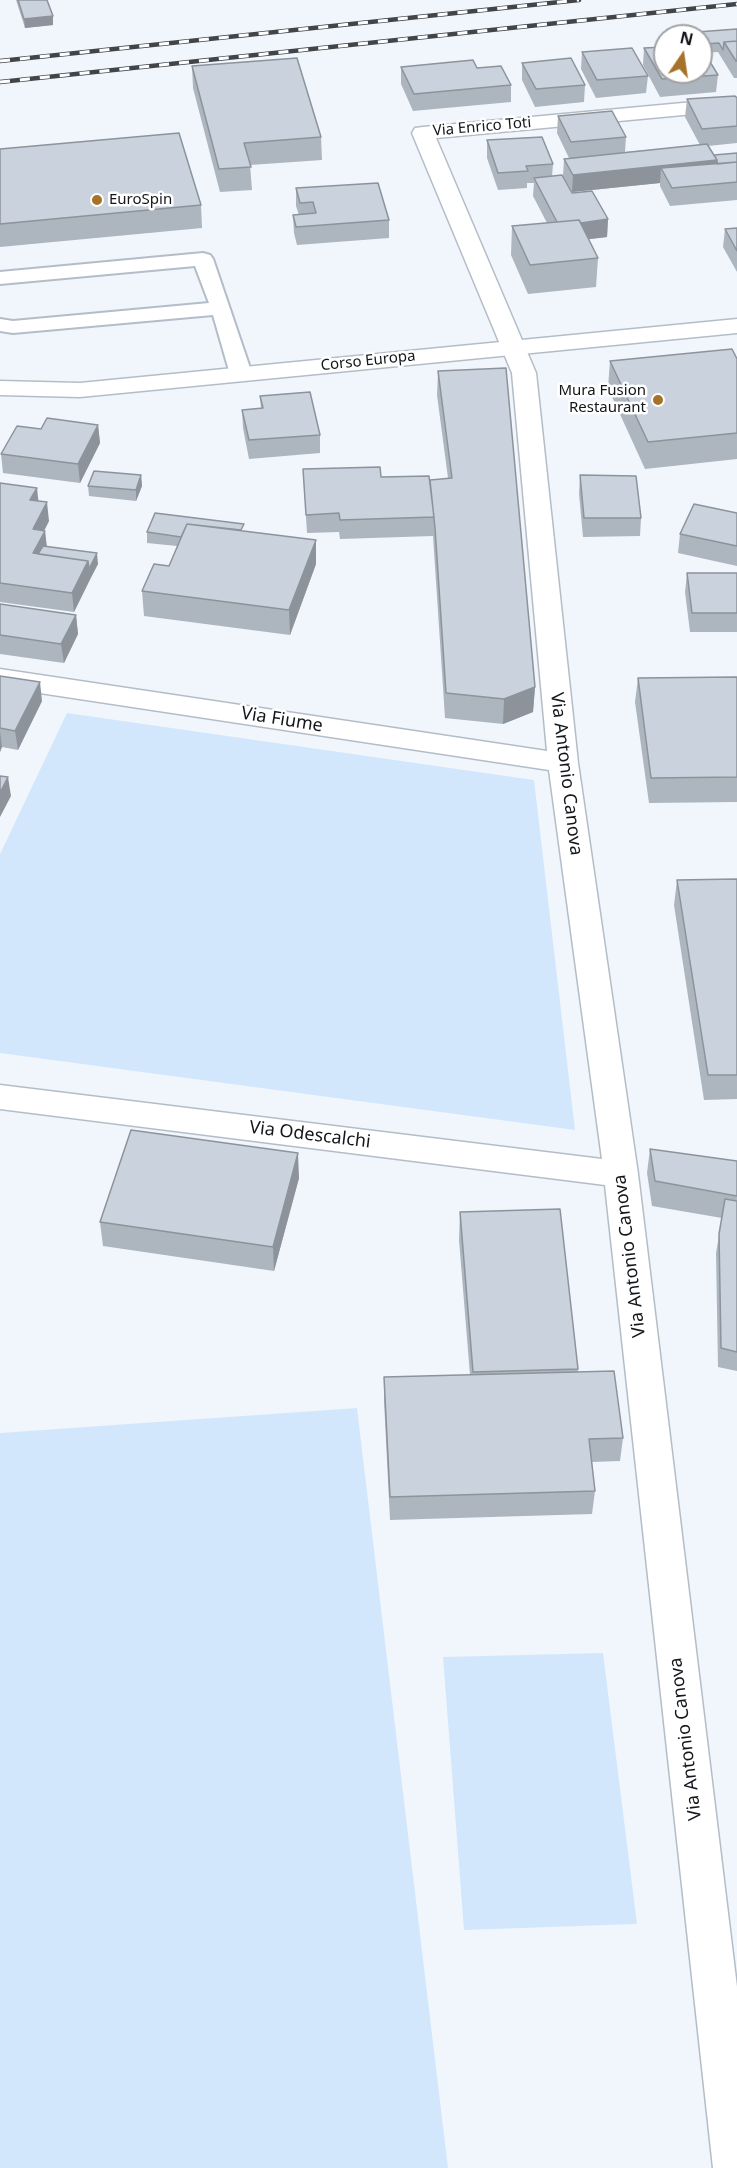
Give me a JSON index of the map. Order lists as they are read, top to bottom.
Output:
{
  "streets": {
    "street": [
      "Via Enrico Toti",
      "Corso Europa",
      "Via Fiume",
      "Via Antonio Canova",
      "Via Odescalchi"
    ]
  },
  "crossings": [
    ["Via Enrico Toti", "Corso Europa"],
    ["Via Enrico Toti", "Via Antonio Canova"],
    ["Corso Europa", "Via Antonio Canova"],
    ["Via Fiume", "Via Antonio Canova"],
    ["Via Antonio Canova", "Via Odescalchi"]
  ],
  "places": ["EuroSpin", "Mura Fusion Restaurant"],
  "north": "top"
}
